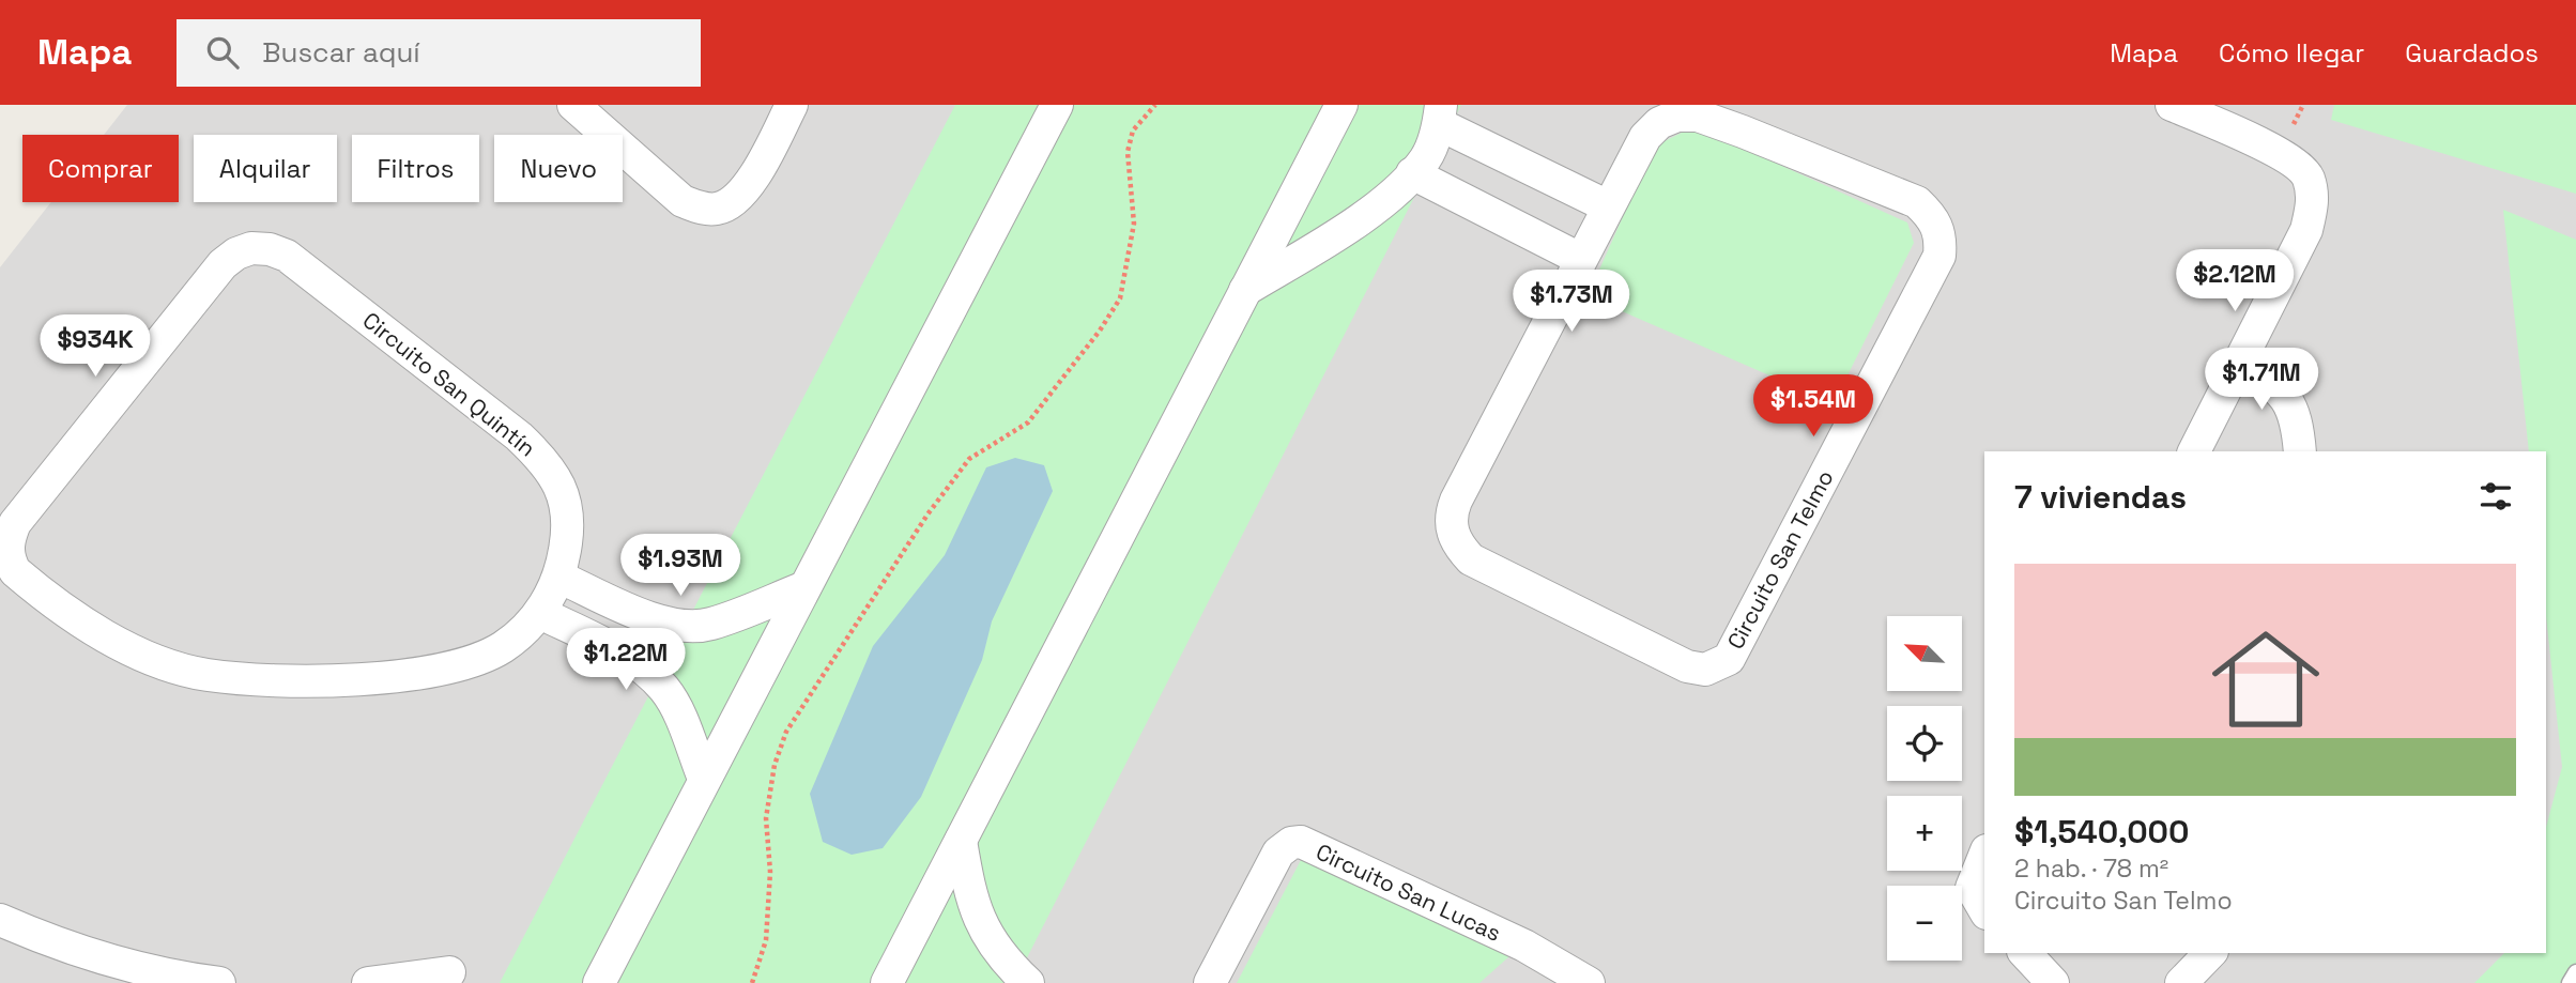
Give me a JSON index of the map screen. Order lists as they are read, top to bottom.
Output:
{
  "streets": {
    "street": ["Circuito San Quintín", "Circuito San Telmo", "Circuito San Lucas"]
  },
  "north": "top left",
  "page": {
    "header": "Mapa",
    "search": "Buscar aquí",
    "nav": ["Mapa", "Cómo llegar", "Guardados"],
    "chip": [
      "Comprar",
      "Alquilar",
      "Filtros",
      "Nuevo"
    ],
    "price": [
      "$2.12M",
      "$1.73M",
      "$934K",
      "$1.71M",
      "$1.54M",
      "$1.93M",
      "$1.22M"
    ],
    "heading": "7 viviendas",
    "list": [
      {
        "name": "$1,540,000",
        "note": "2 hab. · 78 m² · Circuito San Telmo"
      }
    ],
    "map_buttons": ["+", "−"]
  }
}
